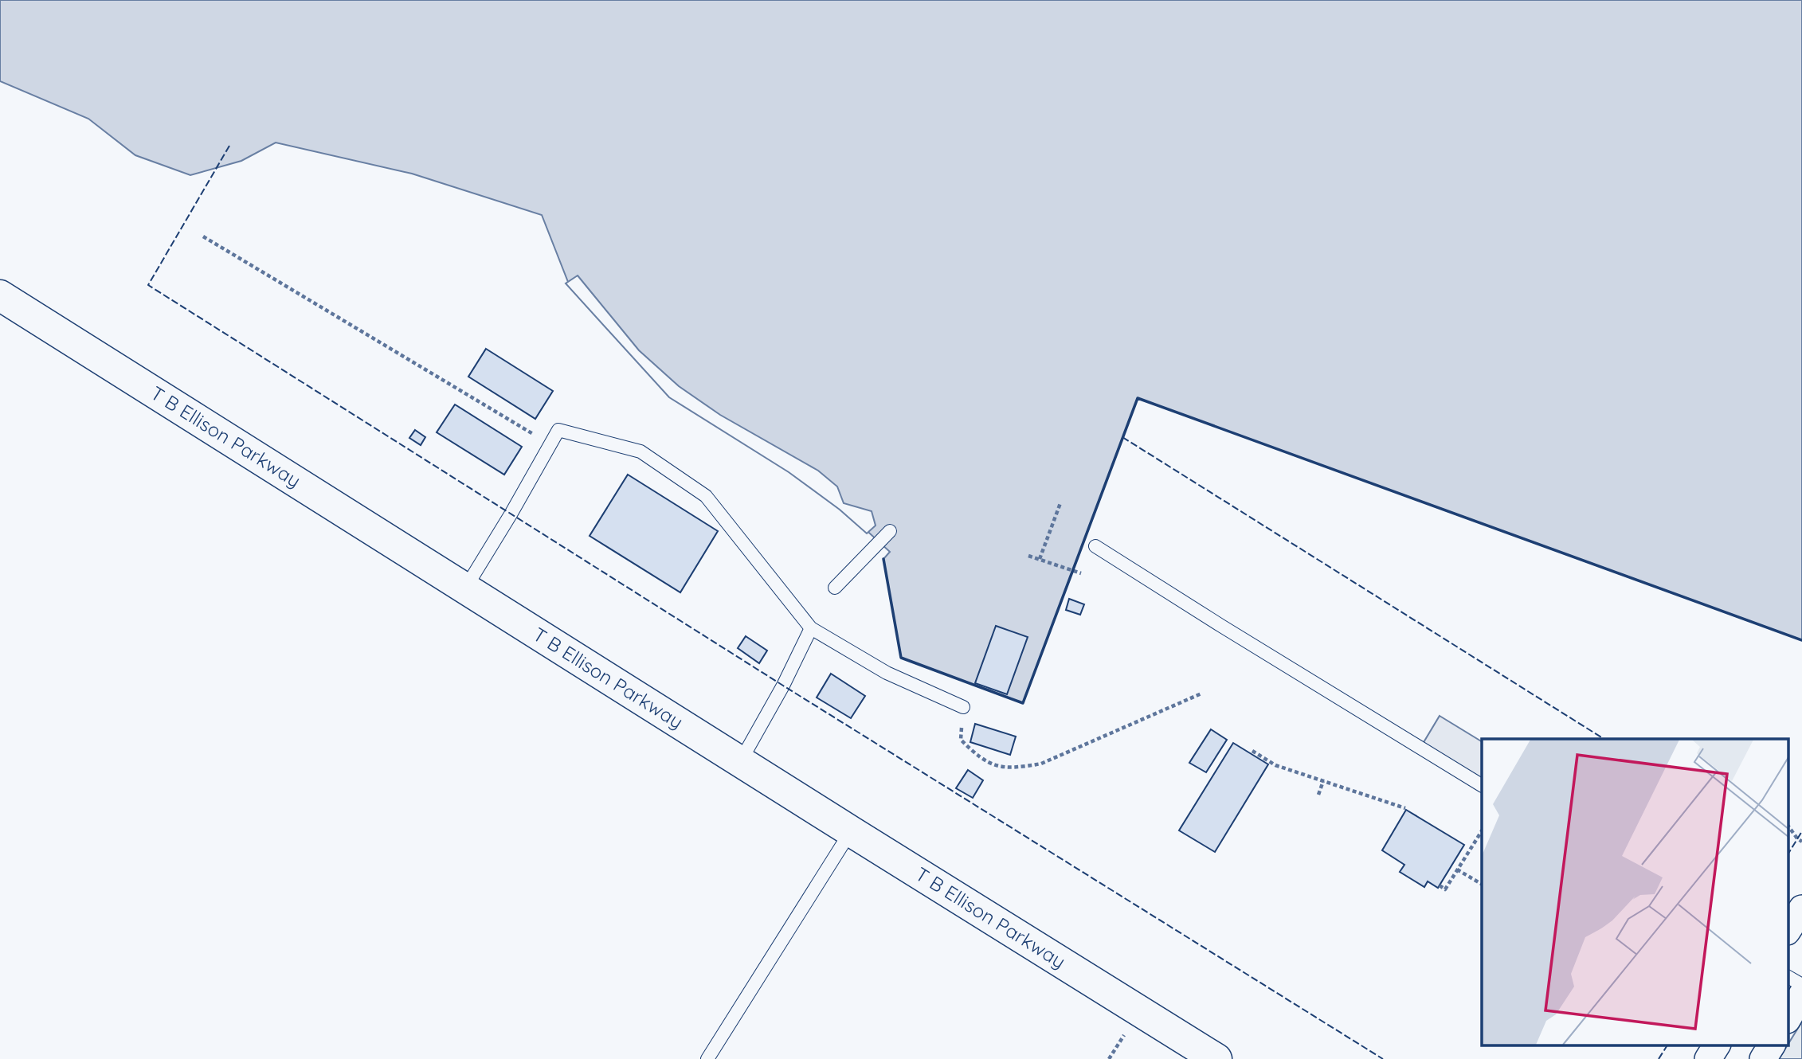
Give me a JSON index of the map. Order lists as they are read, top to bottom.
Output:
{
  "streets": {
    "street": ["T B Ellison Parkway"]
  }
}
